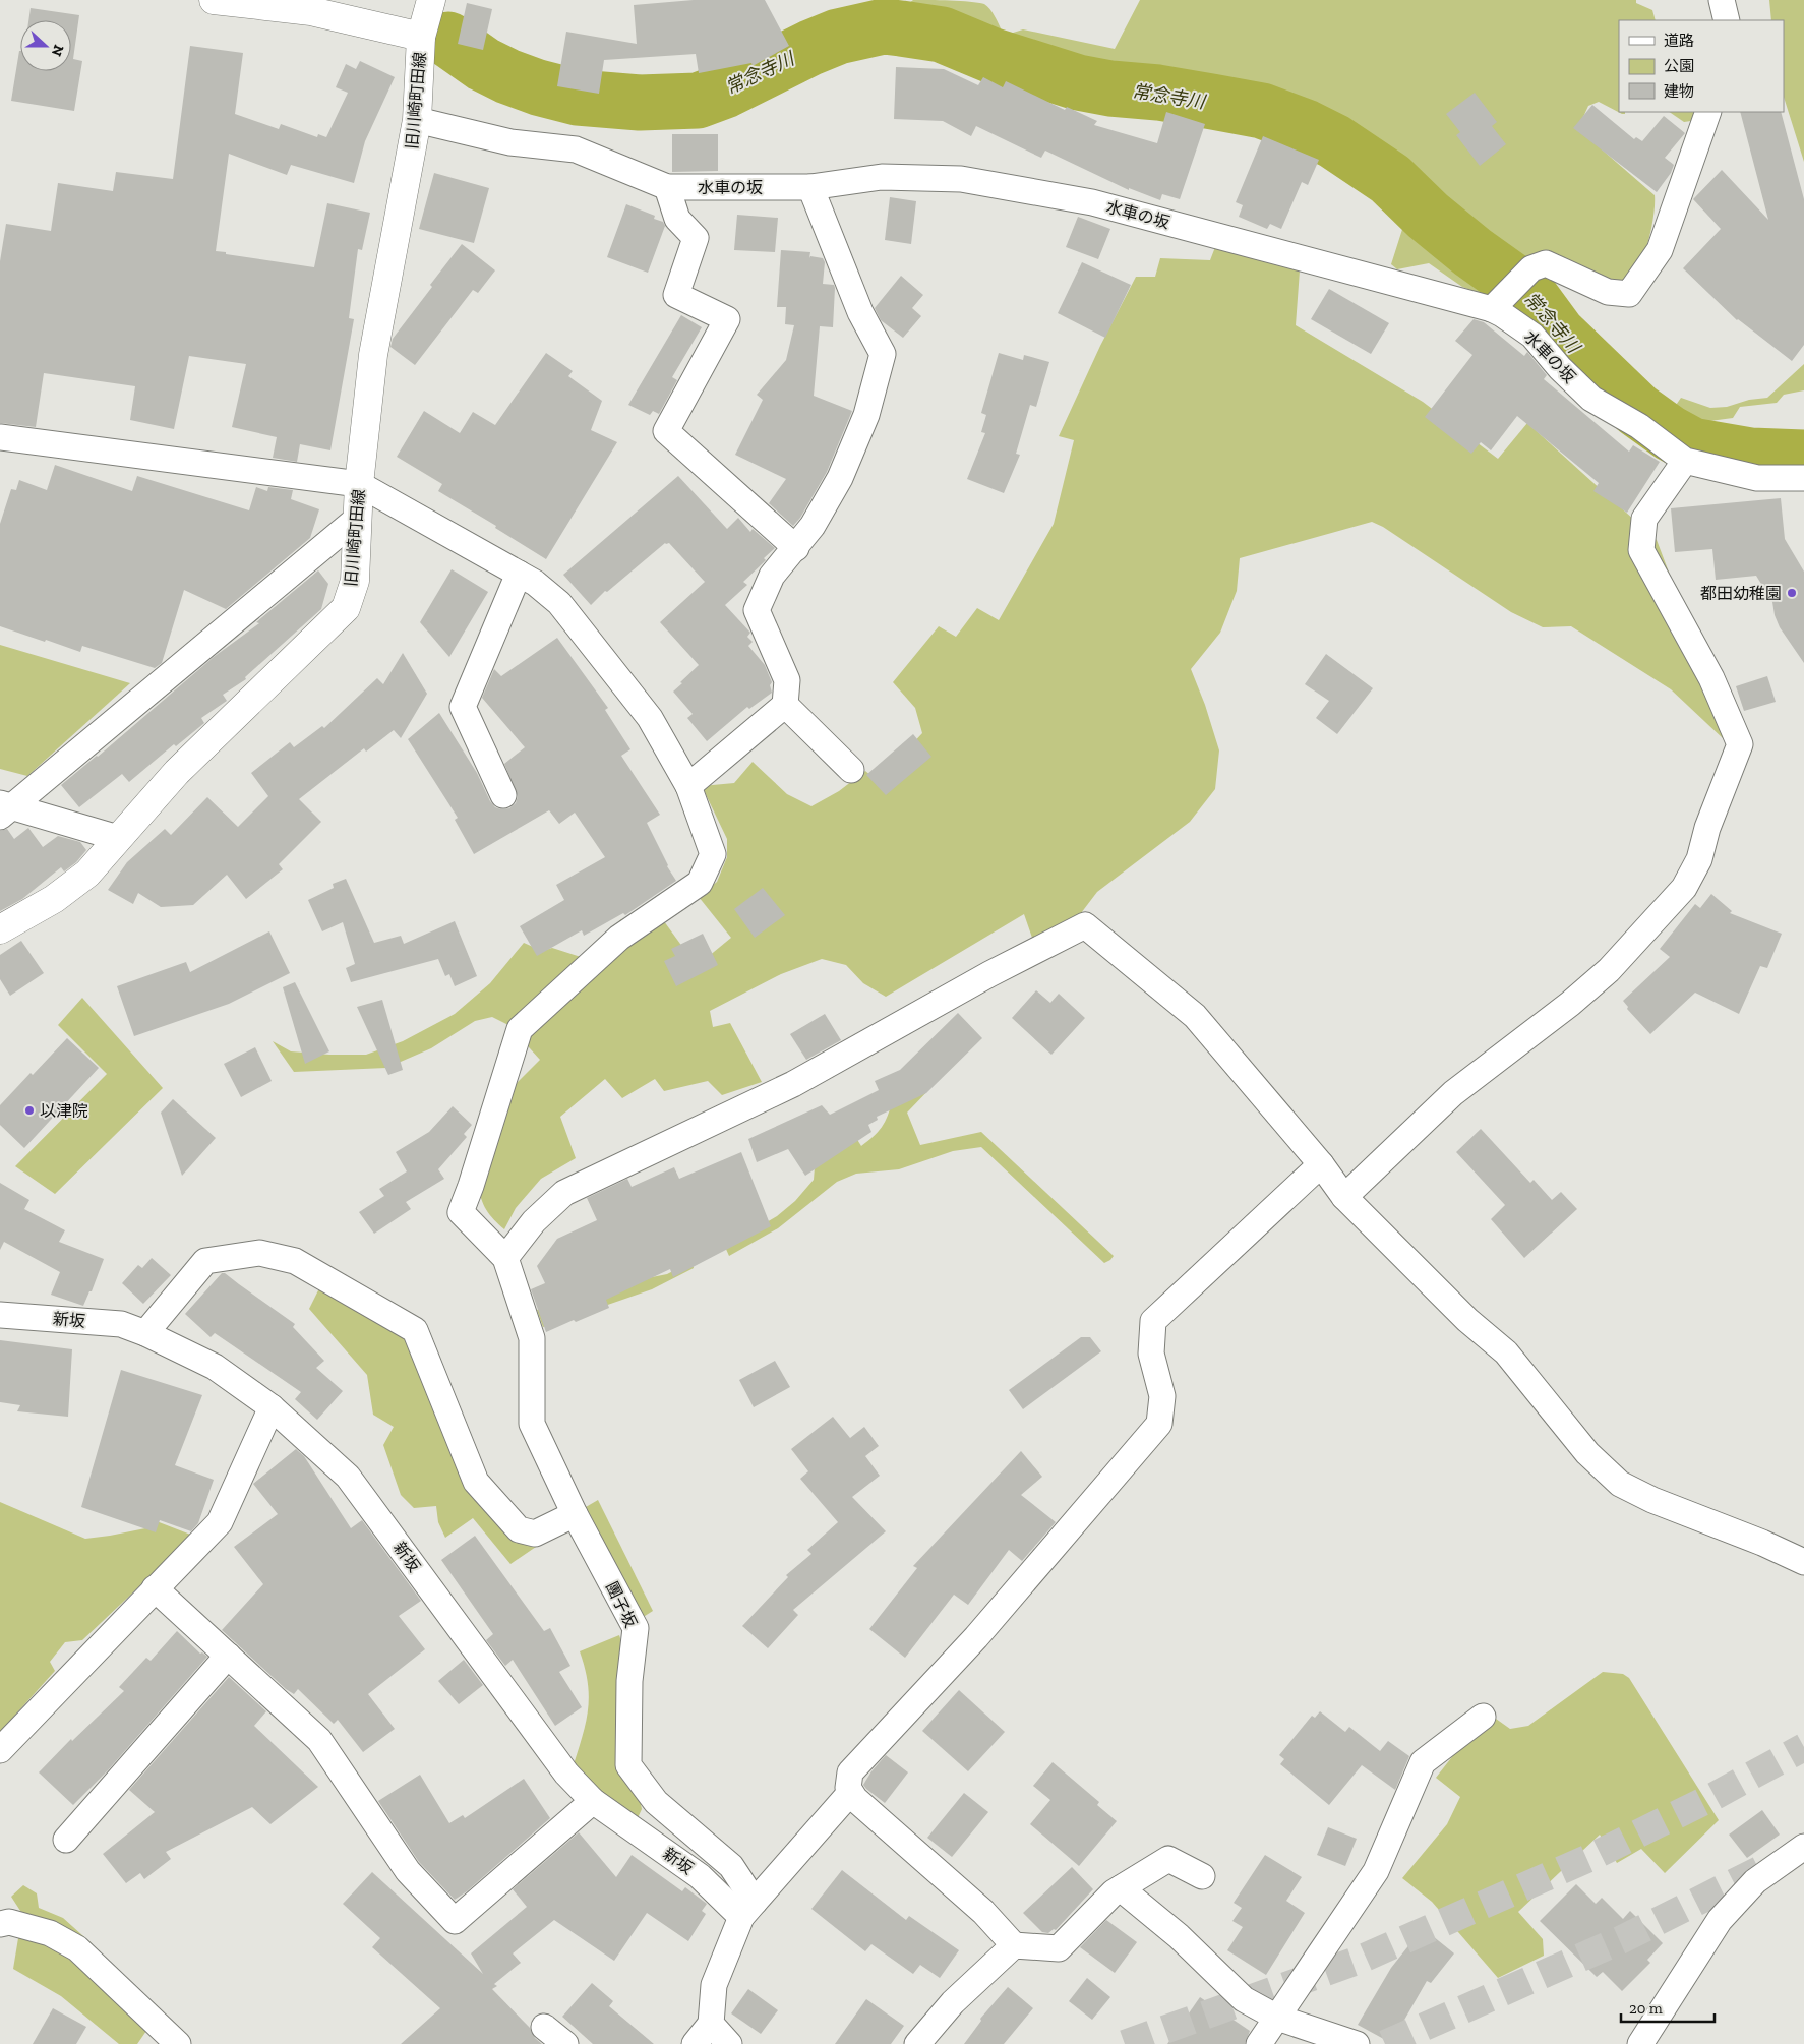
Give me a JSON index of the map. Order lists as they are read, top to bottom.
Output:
{
  "streets": {
    "main road": ["旧川崎町田線"],
    "street": ["水車の坂", "新坂", "團子坂"]
  },
  "crossings": [
    ["旧川崎町田線", "水車の坂"],
    ["新坂", "團子坂"]
  ],
  "water": ["常念寺川"],
  "places": ["都田幼稚園", "以津院"],
  "legend": ["道路", "公園", "建物"],
  "scale_bar": "20 m",
  "north": "right"
}
